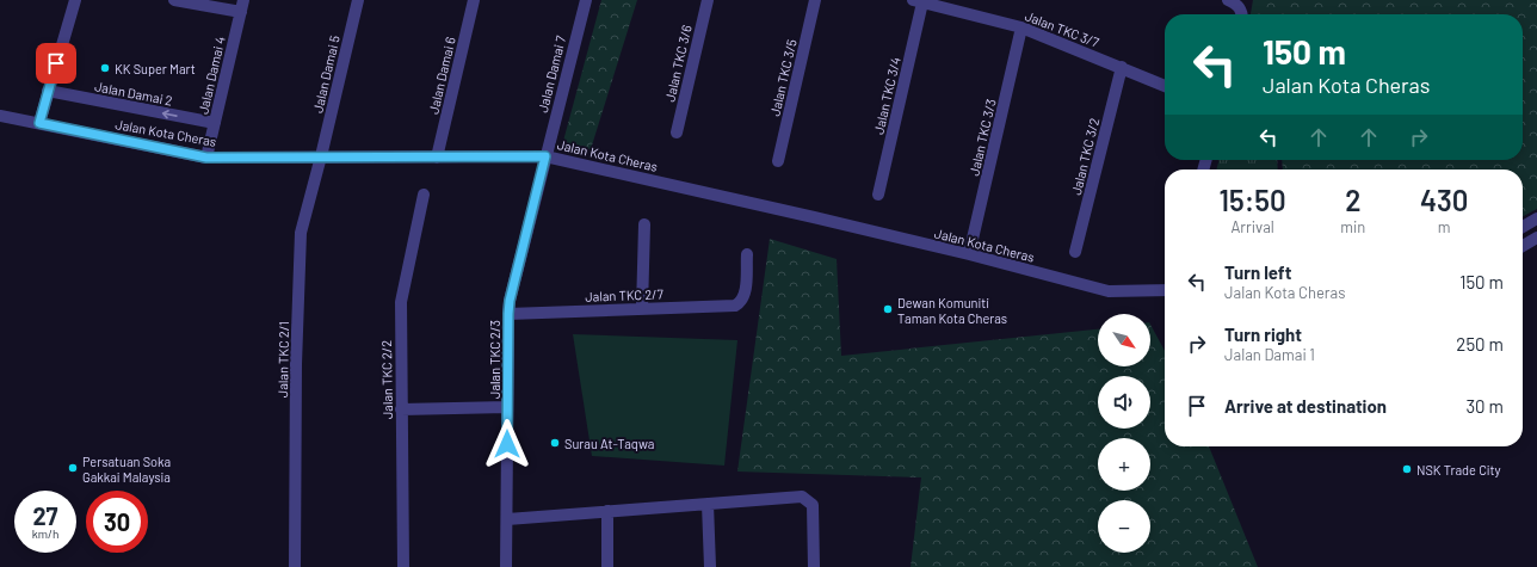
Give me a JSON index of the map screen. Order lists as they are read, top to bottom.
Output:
{
  "streets": {
    "street": [
      "Jalan TKC 3/7",
      "Jalan TKC 3/6",
      "Jalan Damai 5",
      "Jalan Damai 7",
      "Jalan Damai 4",
      "Jalan Damai 6",
      "Jalan TKC 3/5",
      "Jalan Damai 2",
      "Jalan TKC 3/4",
      "Jalan Kota Cheras",
      "Jalan TKC 3/3",
      "Jalan TKC 3/2",
      "Jalan TKC 2/7",
      "Jalan TKC 2/1",
      "Jalan TKC 2/3",
      "Jalan TKC 2/2"
    ]
  },
  "crossings": [
    ["Jalan TKC 3/7", "Jalan TKC 3/4"],
    ["Jalan TKC 3/7", "Jalan TKC 3/3"],
    ["Jalan TKC 3/7", "Jalan TKC 3/2"],
    ["Jalan Damai 5", "Jalan Kota Cheras"],
    ["Jalan Damai 5", "Jalan TKC 2/1"],
    ["Jalan Damai 7", "Jalan Kota Cheras"],
    ["Jalan Damai 7", "Jalan TKC 2/3"],
    ["Jalan Damai 4", "Jalan Damai 2"],
    ["Jalan Damai 4", "Jalan Kota Cheras"],
    ["Jalan Damai 6", "Jalan Kota Cheras"],
    ["Jalan Kota Cheras", "Jalan TKC 3/3"],
    ["Jalan Kota Cheras", "Jalan TKC 2/1"],
    ["Jalan Kota Cheras", "Jalan TKC 2/3"],
    ["Jalan TKC 2/7", "Jalan TKC 2/3"]
  ],
  "one_way": ["Jalan Damai 2"],
  "places": [
    "KK Super Mart",
    "Dewan Komuniti Taman Kota Cheras",
    "Surau At-Taqwa",
    "Persatuan Soka Gakkai Malaysia",
    "NSK Trade City"
  ],
  "north": "bottom right",
  "page": {
    "turn": ["150 m", "Jalan Kota Cheras"],
    "eta": [
      "15:50",
      "Arrival",
      "2",
      "min",
      "430",
      "m"
    ],
    "list": [
      {
        "name": "Turn left",
        "note": "Jalan Kota Cheras",
        "value": "150 m"
      },
      {
        "name": "Turn right",
        "note": "Jalan Damai 1",
        "value": "250 m"
      },
      {
        "name": "Arrive at destination",
        "value": "30 m"
      }
    ],
    "map_buttons": ["+", "−"],
    "speed": "27 km/h",
    "limit": "30"
  }
}
